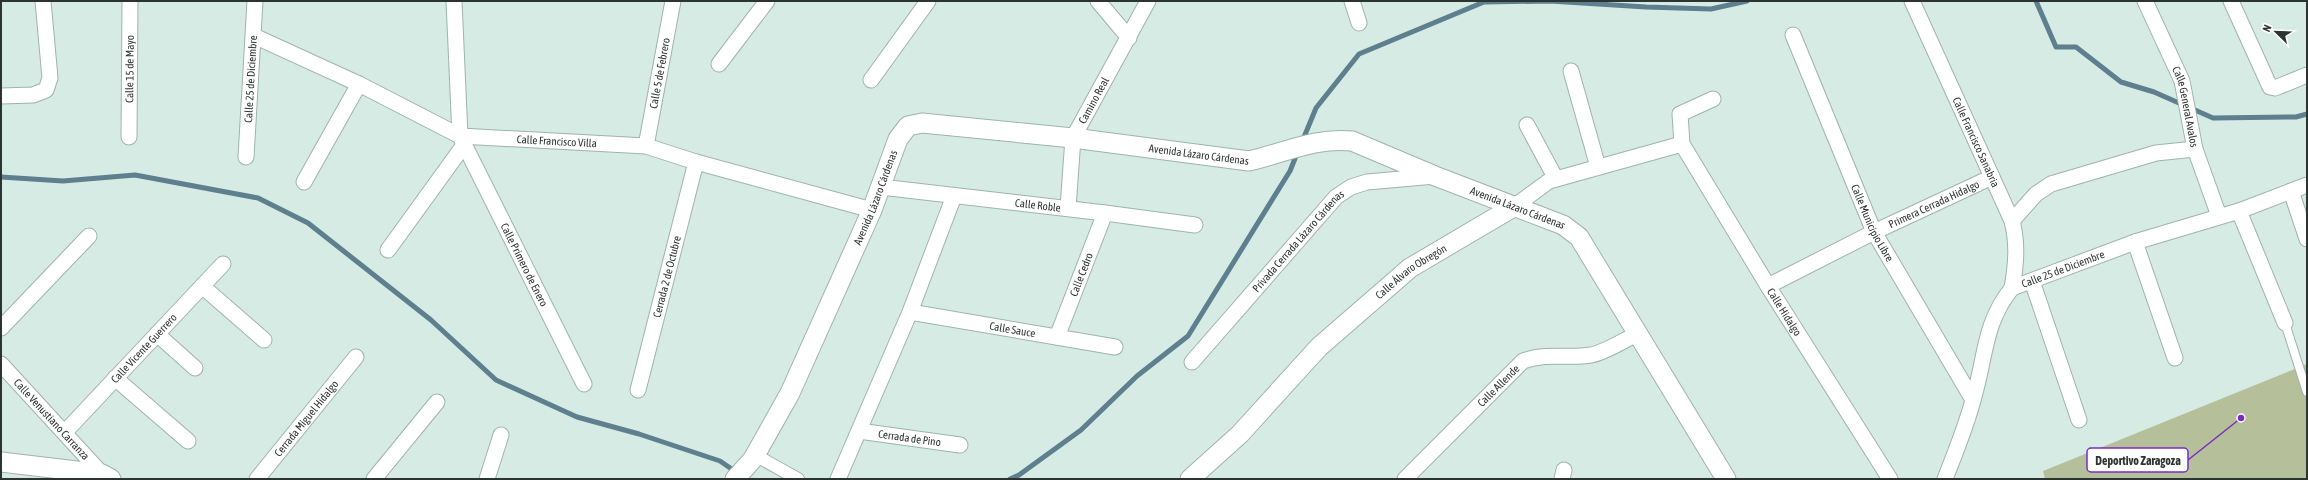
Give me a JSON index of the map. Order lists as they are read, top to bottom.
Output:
{
  "streets": {
    "street": [
      "Calle 15 de Mayo",
      "Calle 5 de Febrero",
      "Calle 25 de Diciembre",
      "Camino Real",
      "Calle General Avalos",
      "Calle Francisco Villa",
      "Calle Francisco Sanabria",
      "Avenida Lázaro Cárdenas",
      "Primera Cerrada Hidalgo",
      "Calle Roble",
      "Calle Municipio Libre",
      "Privada Cerrada Lázaro Cárdenas",
      "Calle Primero de Enero",
      "Calle Álvaro Obregón",
      "Calle Cedro",
      "Cerrada 2 de Octubre",
      "Calle Hidalgo",
      "Calle Sauce",
      "Calle Vicente Guerrero",
      "Calle Allende",
      "Cerrada Miguel Hidalgo",
      "Calle Venustiano Carranza",
      "Cerrada de Pino"
    ]
  },
  "crossings": [
    ["Calle 5 de Febrero", "Calle Francisco Villa"],
    ["Calle 25 de Diciembre", "Calle General Avalos"],
    ["Calle 25 de Diciembre", "Calle Francisco Villa"],
    ["Calle 25 de Diciembre", "Calle Francisco Sanabria"],
    ["Calle 25 de Diciembre", "Calle Municipio Libre"],
    ["Camino Real", "Avenida Lázaro Cárdenas"],
    ["Camino Real", "Calle Roble"],
    ["Calle Francisco Villa", "Avenida Lázaro Cárdenas"],
    ["Calle Francisco Villa", "Calle Primero de Enero"],
    ["Calle Francisco Villa", "Cerrada 2 de Octubre"],
    ["Calle Francisco Sanabria", "Primera Cerrada Hidalgo"],
    ["Avenida Lázaro Cárdenas", "Calle Roble"],
    ["Avenida Lázaro Cárdenas", "Privada Cerrada Lázaro Cárdenas"],
    ["Avenida Lázaro Cárdenas", "Calle Álvaro Obregón"],
    ["Avenida Lázaro Cárdenas", "Calle Allende"],
    ["Primera Cerrada Hidalgo", "Calle Municipio Libre"],
    ["Primera Cerrada Hidalgo", "Calle Hidalgo"],
    ["Calle Roble", "Calle Cedro"],
    ["Calle Álvaro Obregón", "Calle Hidalgo"],
    ["Calle Cedro", "Calle Sauce"],
    ["Calle Vicente Guerrero", "Calle Venustiano Carranza"]
  ],
  "places": ["Deportivo Zaragoza"],
  "north": "top left"
}
